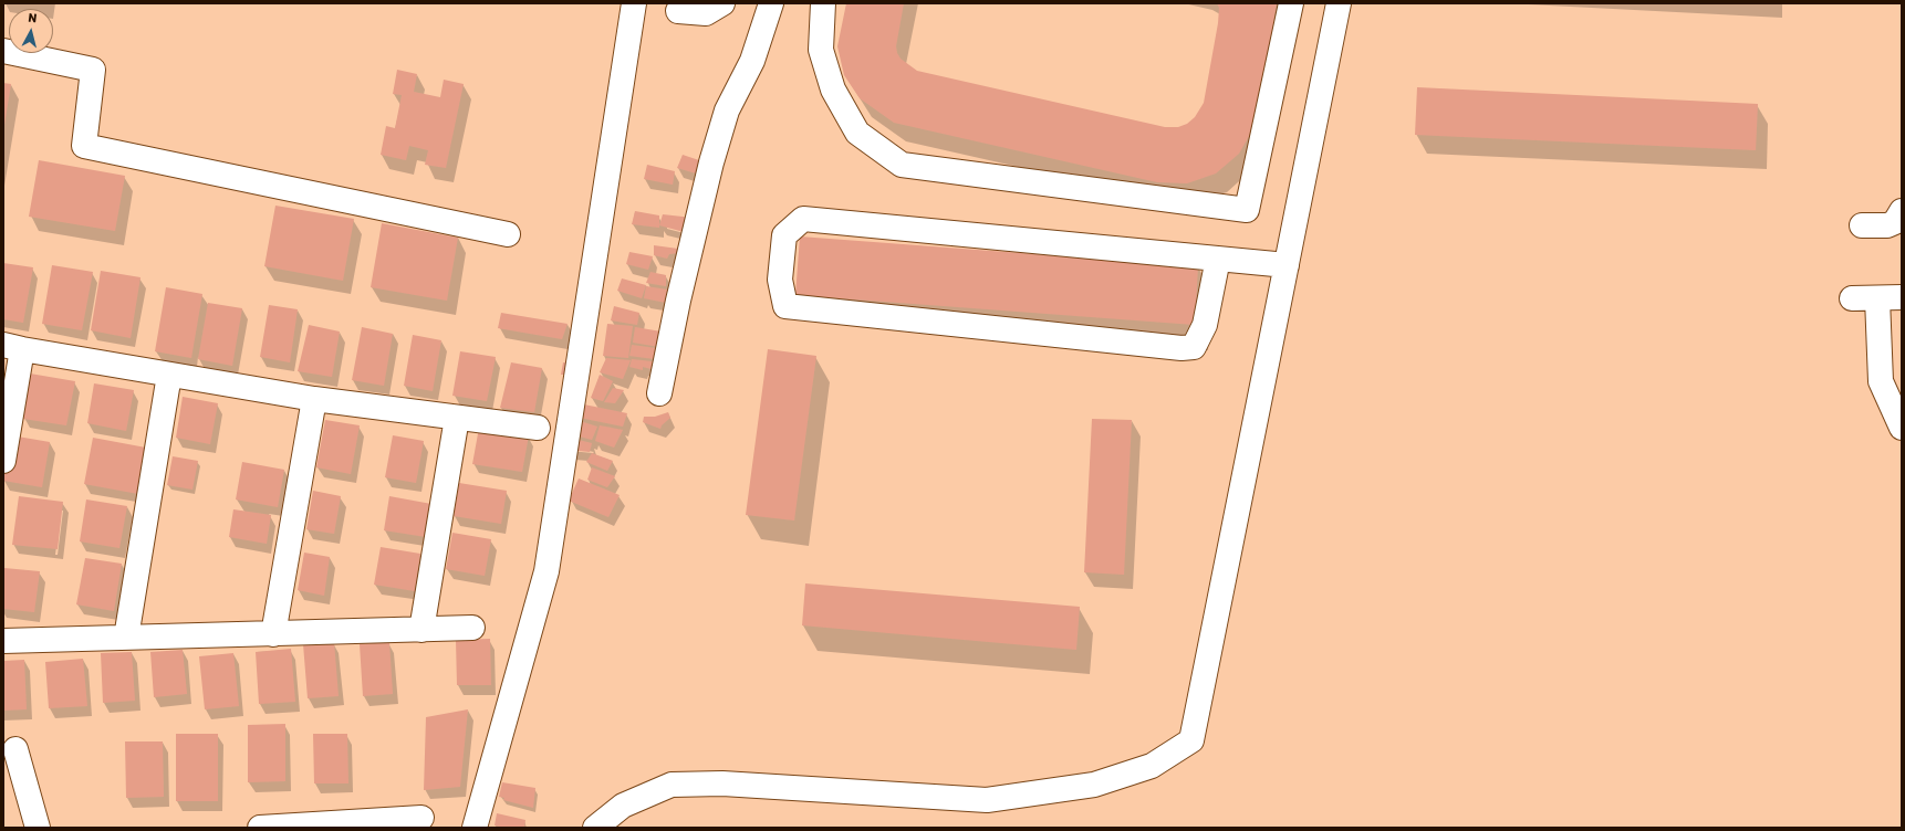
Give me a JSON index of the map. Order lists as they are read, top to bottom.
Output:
{
  "north": "top"
}
